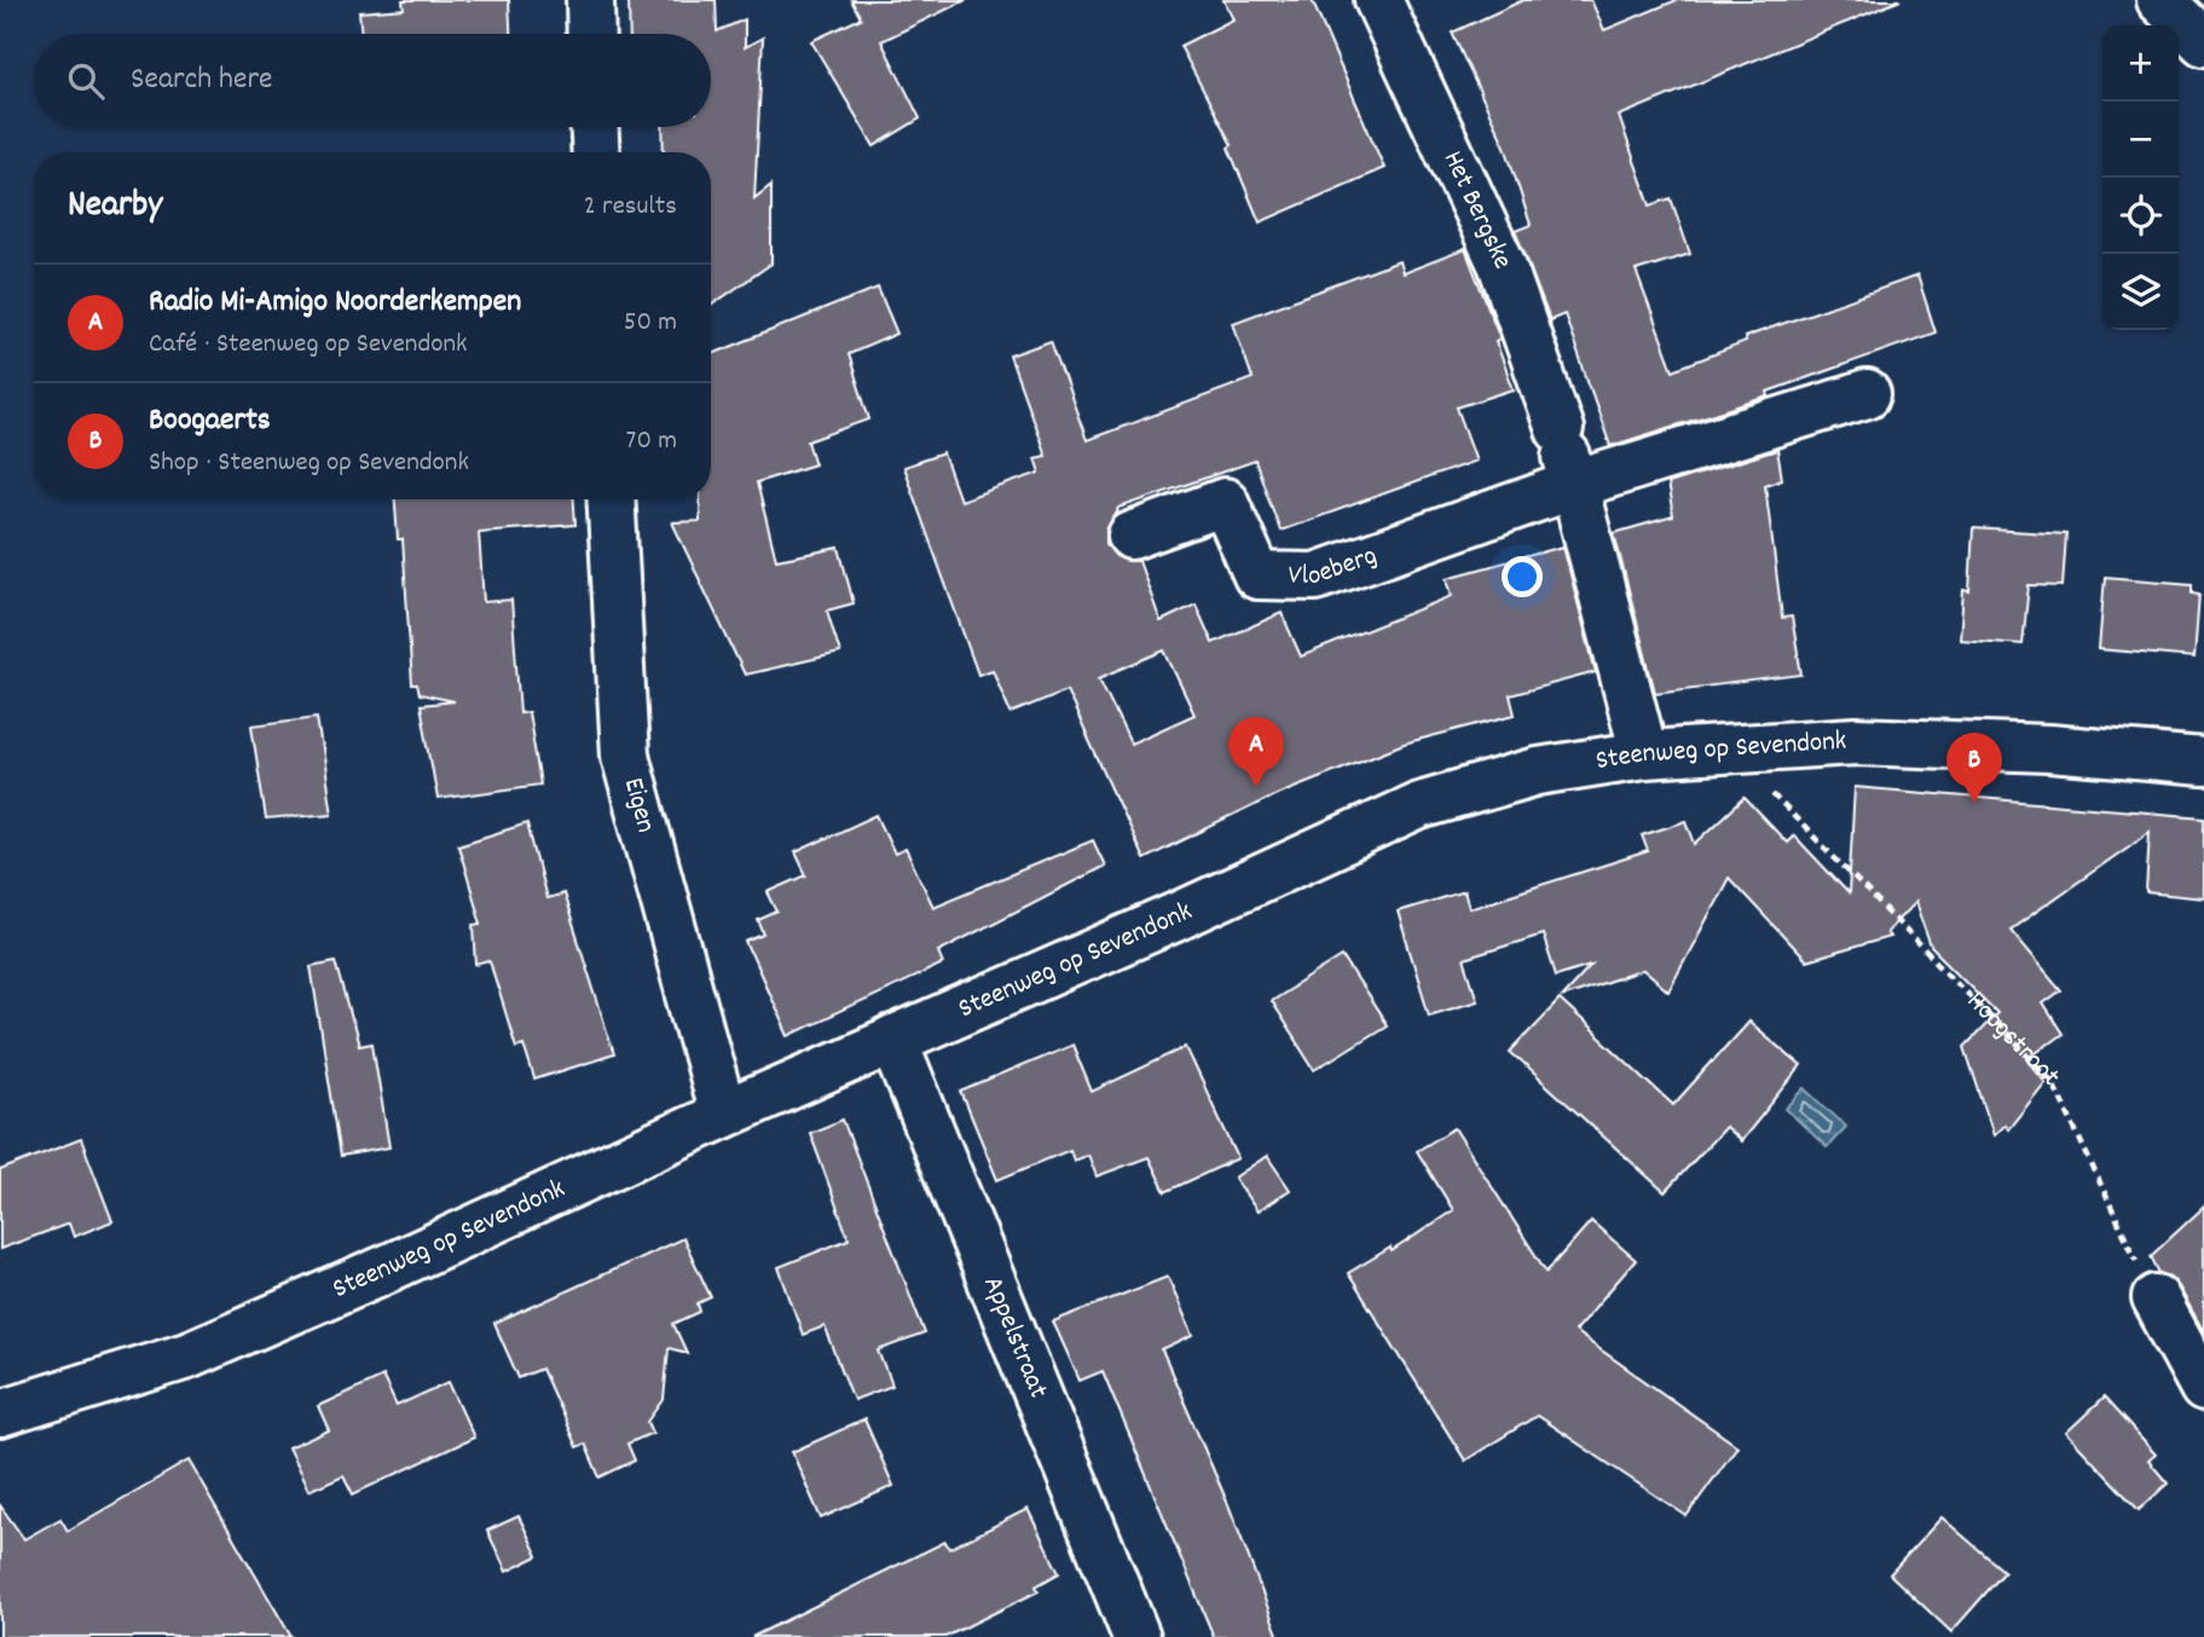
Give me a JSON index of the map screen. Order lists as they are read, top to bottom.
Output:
{
  "streets": {
    "street": [
      "Het Bergske",
      "Vloeberg",
      "Steenweg op Sevendonk",
      "Eigen",
      "Appelstraat"
    ],
    "path": ["Hoogstraat"]
  },
  "crossings": [
    ["Vloeberg", "Steenweg op Sevendonk"],
    ["Steenweg op Sevendonk", "Eigen"],
    ["Steenweg op Sevendonk", "Hoogstraat"],
    ["Steenweg op Sevendonk", "Appelstraat"]
  ],
  "page": {
    "map_buttons": ["+", "−"],
    "search": "Search here",
    "heading": ["Nearby", "2 results"],
    "list": [
      {
        "mark": "A",
        "name": "Radio Mi-Amigo Noorderkempen",
        "note": "Café · Steenweg op Sevendonk",
        "value": "50 m"
      },
      {
        "mark": "B",
        "name": "Boogaerts",
        "note": "Shop · Steenweg op Sevendonk",
        "value": "70 m"
      }
    ],
    "pins": ["A", "B"]
  }
}
